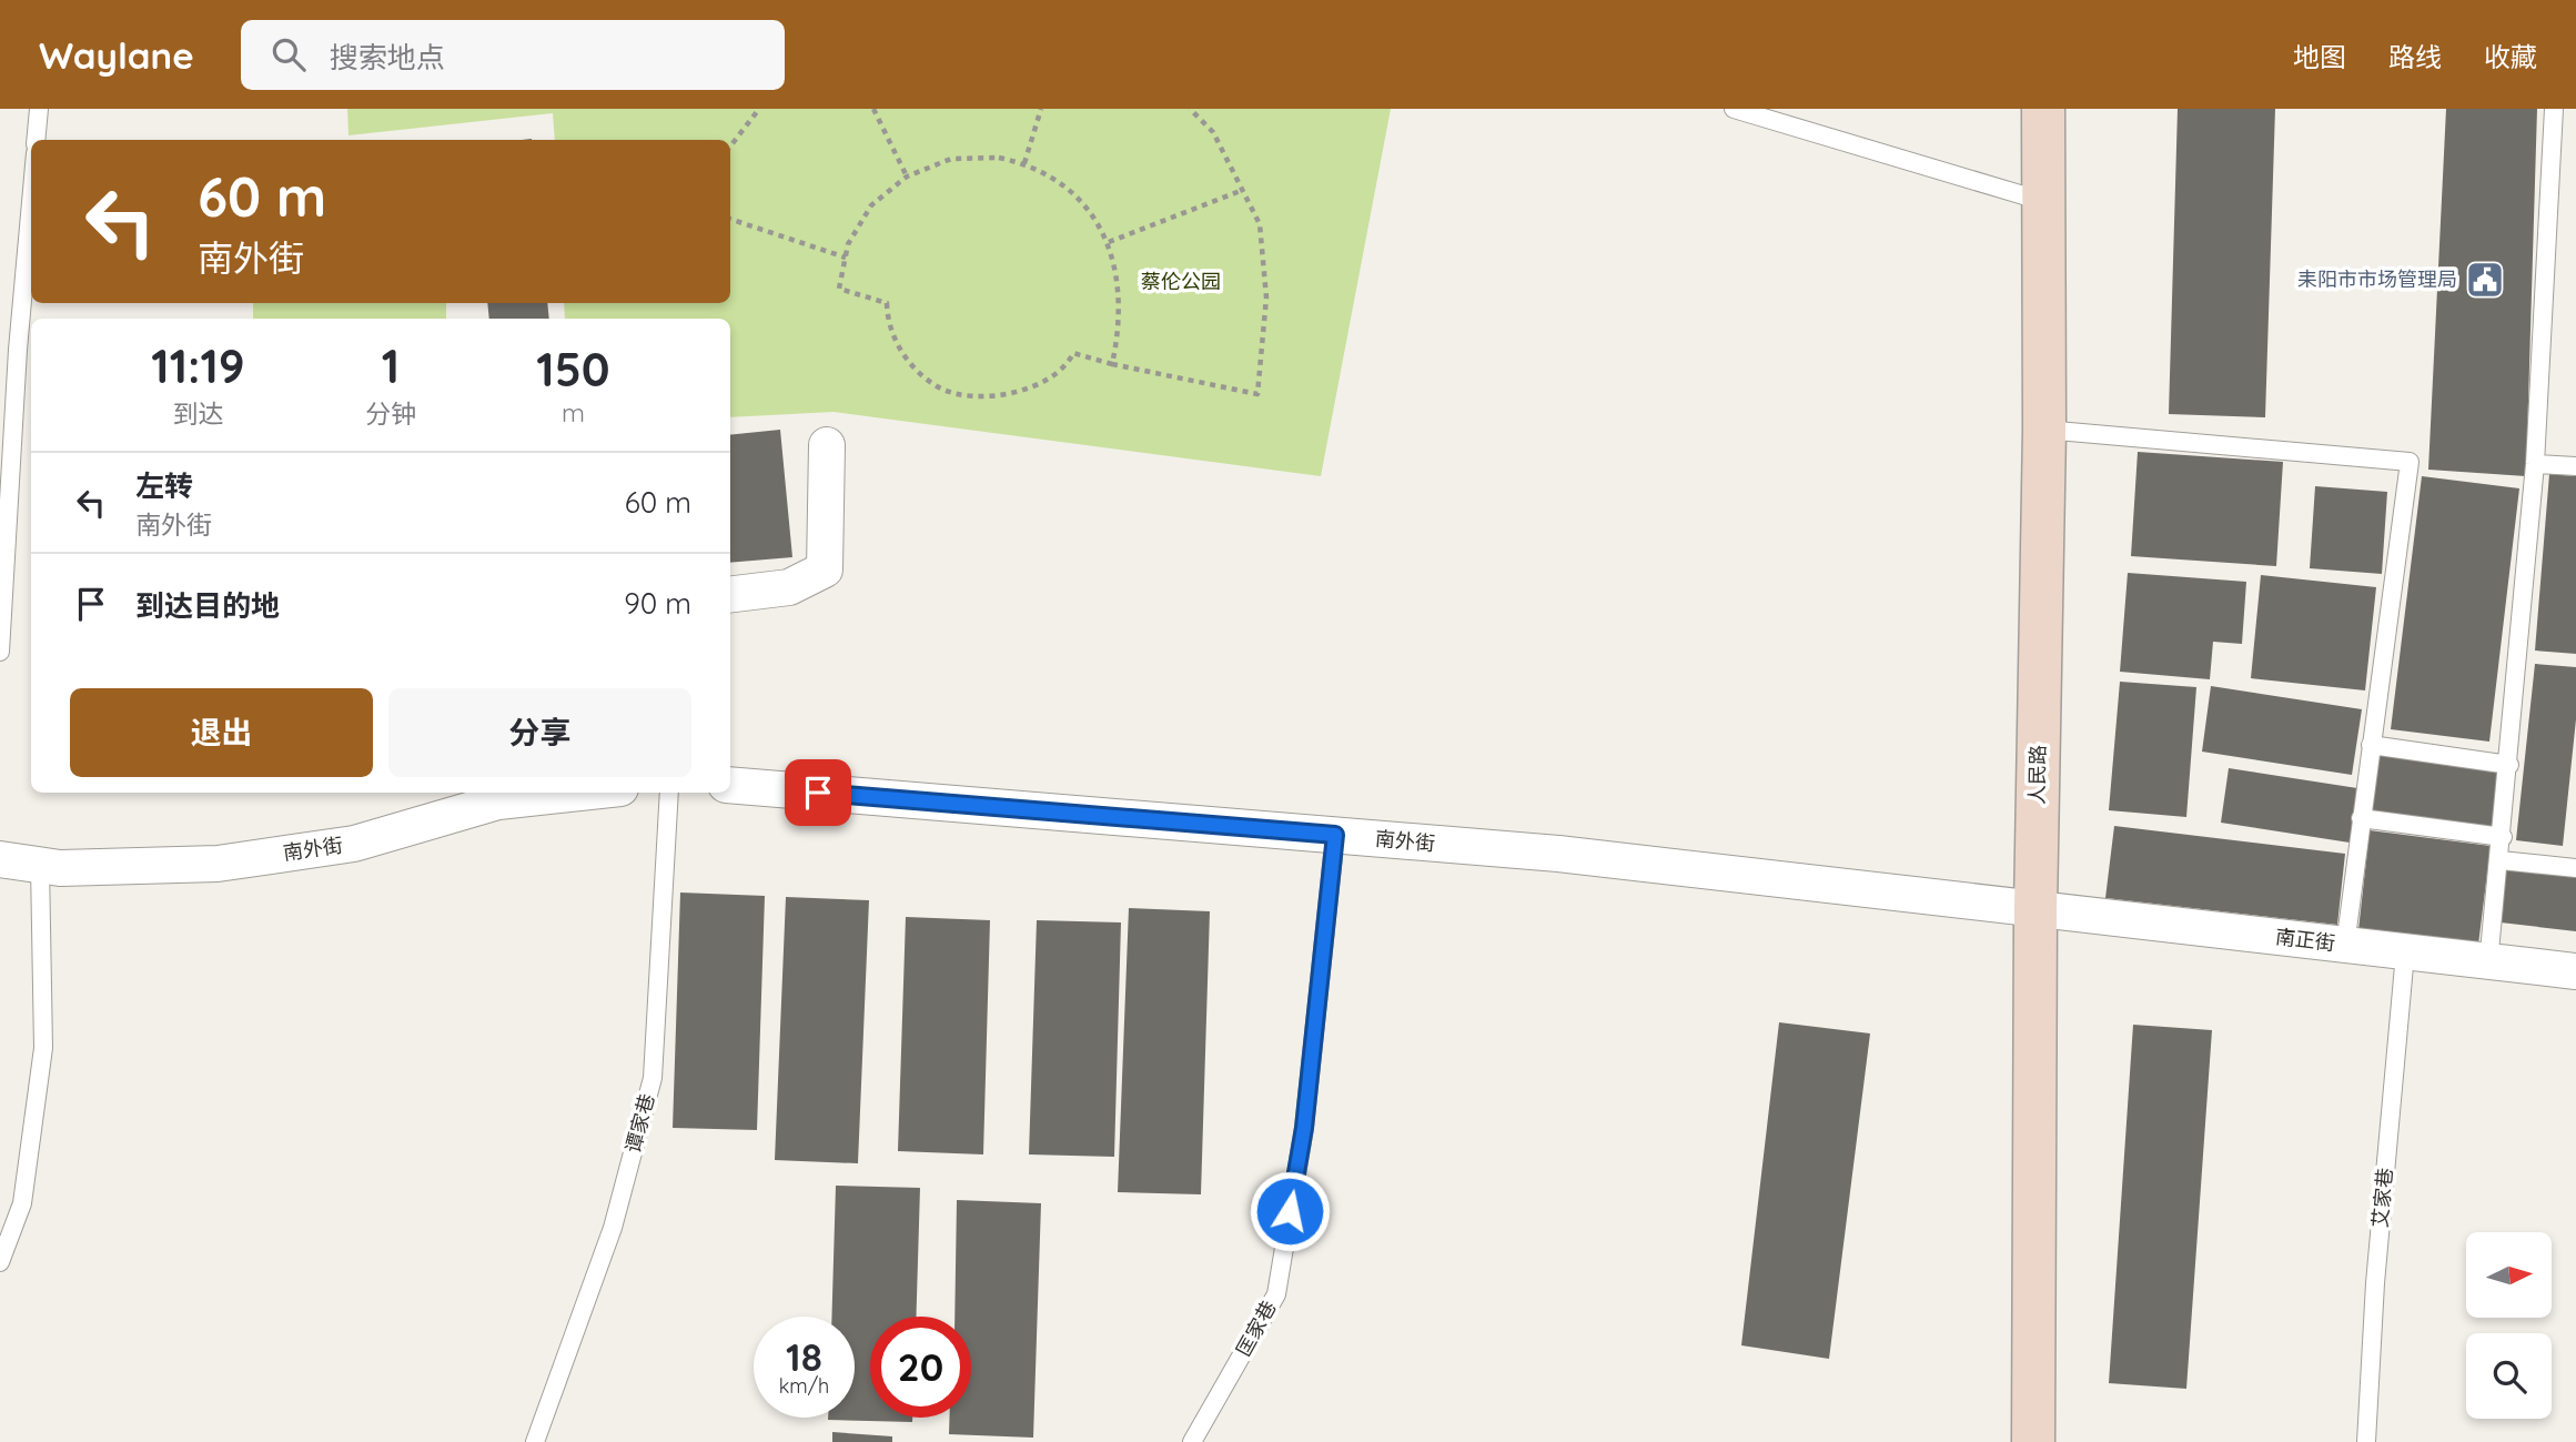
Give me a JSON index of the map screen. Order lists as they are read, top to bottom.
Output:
{
  "streets": {
    "street": ["人民路", "南外街", "南正街"],
    "lane": ["谭家巷", "艾家巷", "匡家巷"]
  },
  "crossings": [
    ["人民路", "南外街"],
    ["人民路", "南正街"],
    ["南外街", "南正街"],
    ["南外街", "匡家巷"],
    ["南正街", "艾家巷"]
  ],
  "parks": ["蔡伦公园"],
  "places": {
    "public building": ["耒阳市市场管理局"]
  },
  "north": "right",
  "page": {
    "header": "Waylane",
    "search": "搜索地点",
    "nav": ["地图", "路线", "收藏"],
    "turn": ["60 m", "南外街"],
    "eta": [
      "11:19",
      "到达",
      "1",
      "分钟",
      "150",
      "m"
    ],
    "list": [
      {
        "name": "左转",
        "note": "南外街",
        "value": "60 m"
      },
      {
        "name": "到达目的地",
        "value": "90 m"
      }
    ],
    "buttons": ["退出", "分享"],
    "speed": "18 km/h",
    "limit": "20"
  }
}
